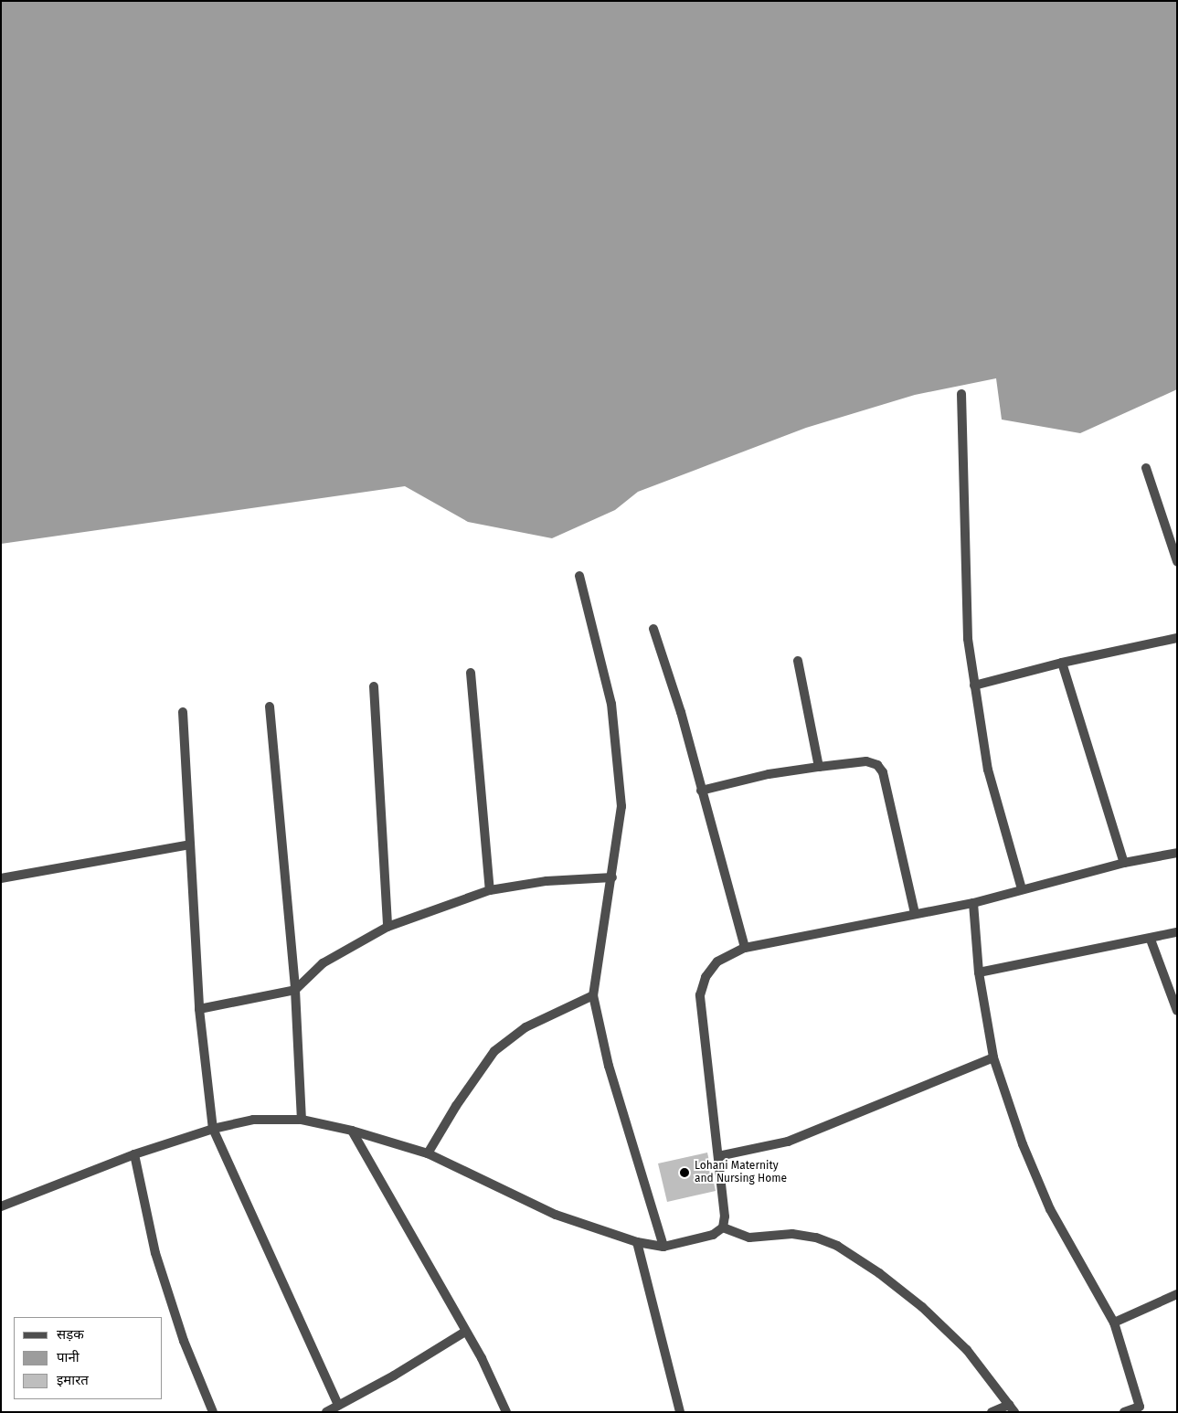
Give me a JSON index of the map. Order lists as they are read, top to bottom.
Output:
{
  "places": ["Lohani Maternity and Nursing Home"],
  "legend": ["सड़क", "पानी", "इमारत"]
}
